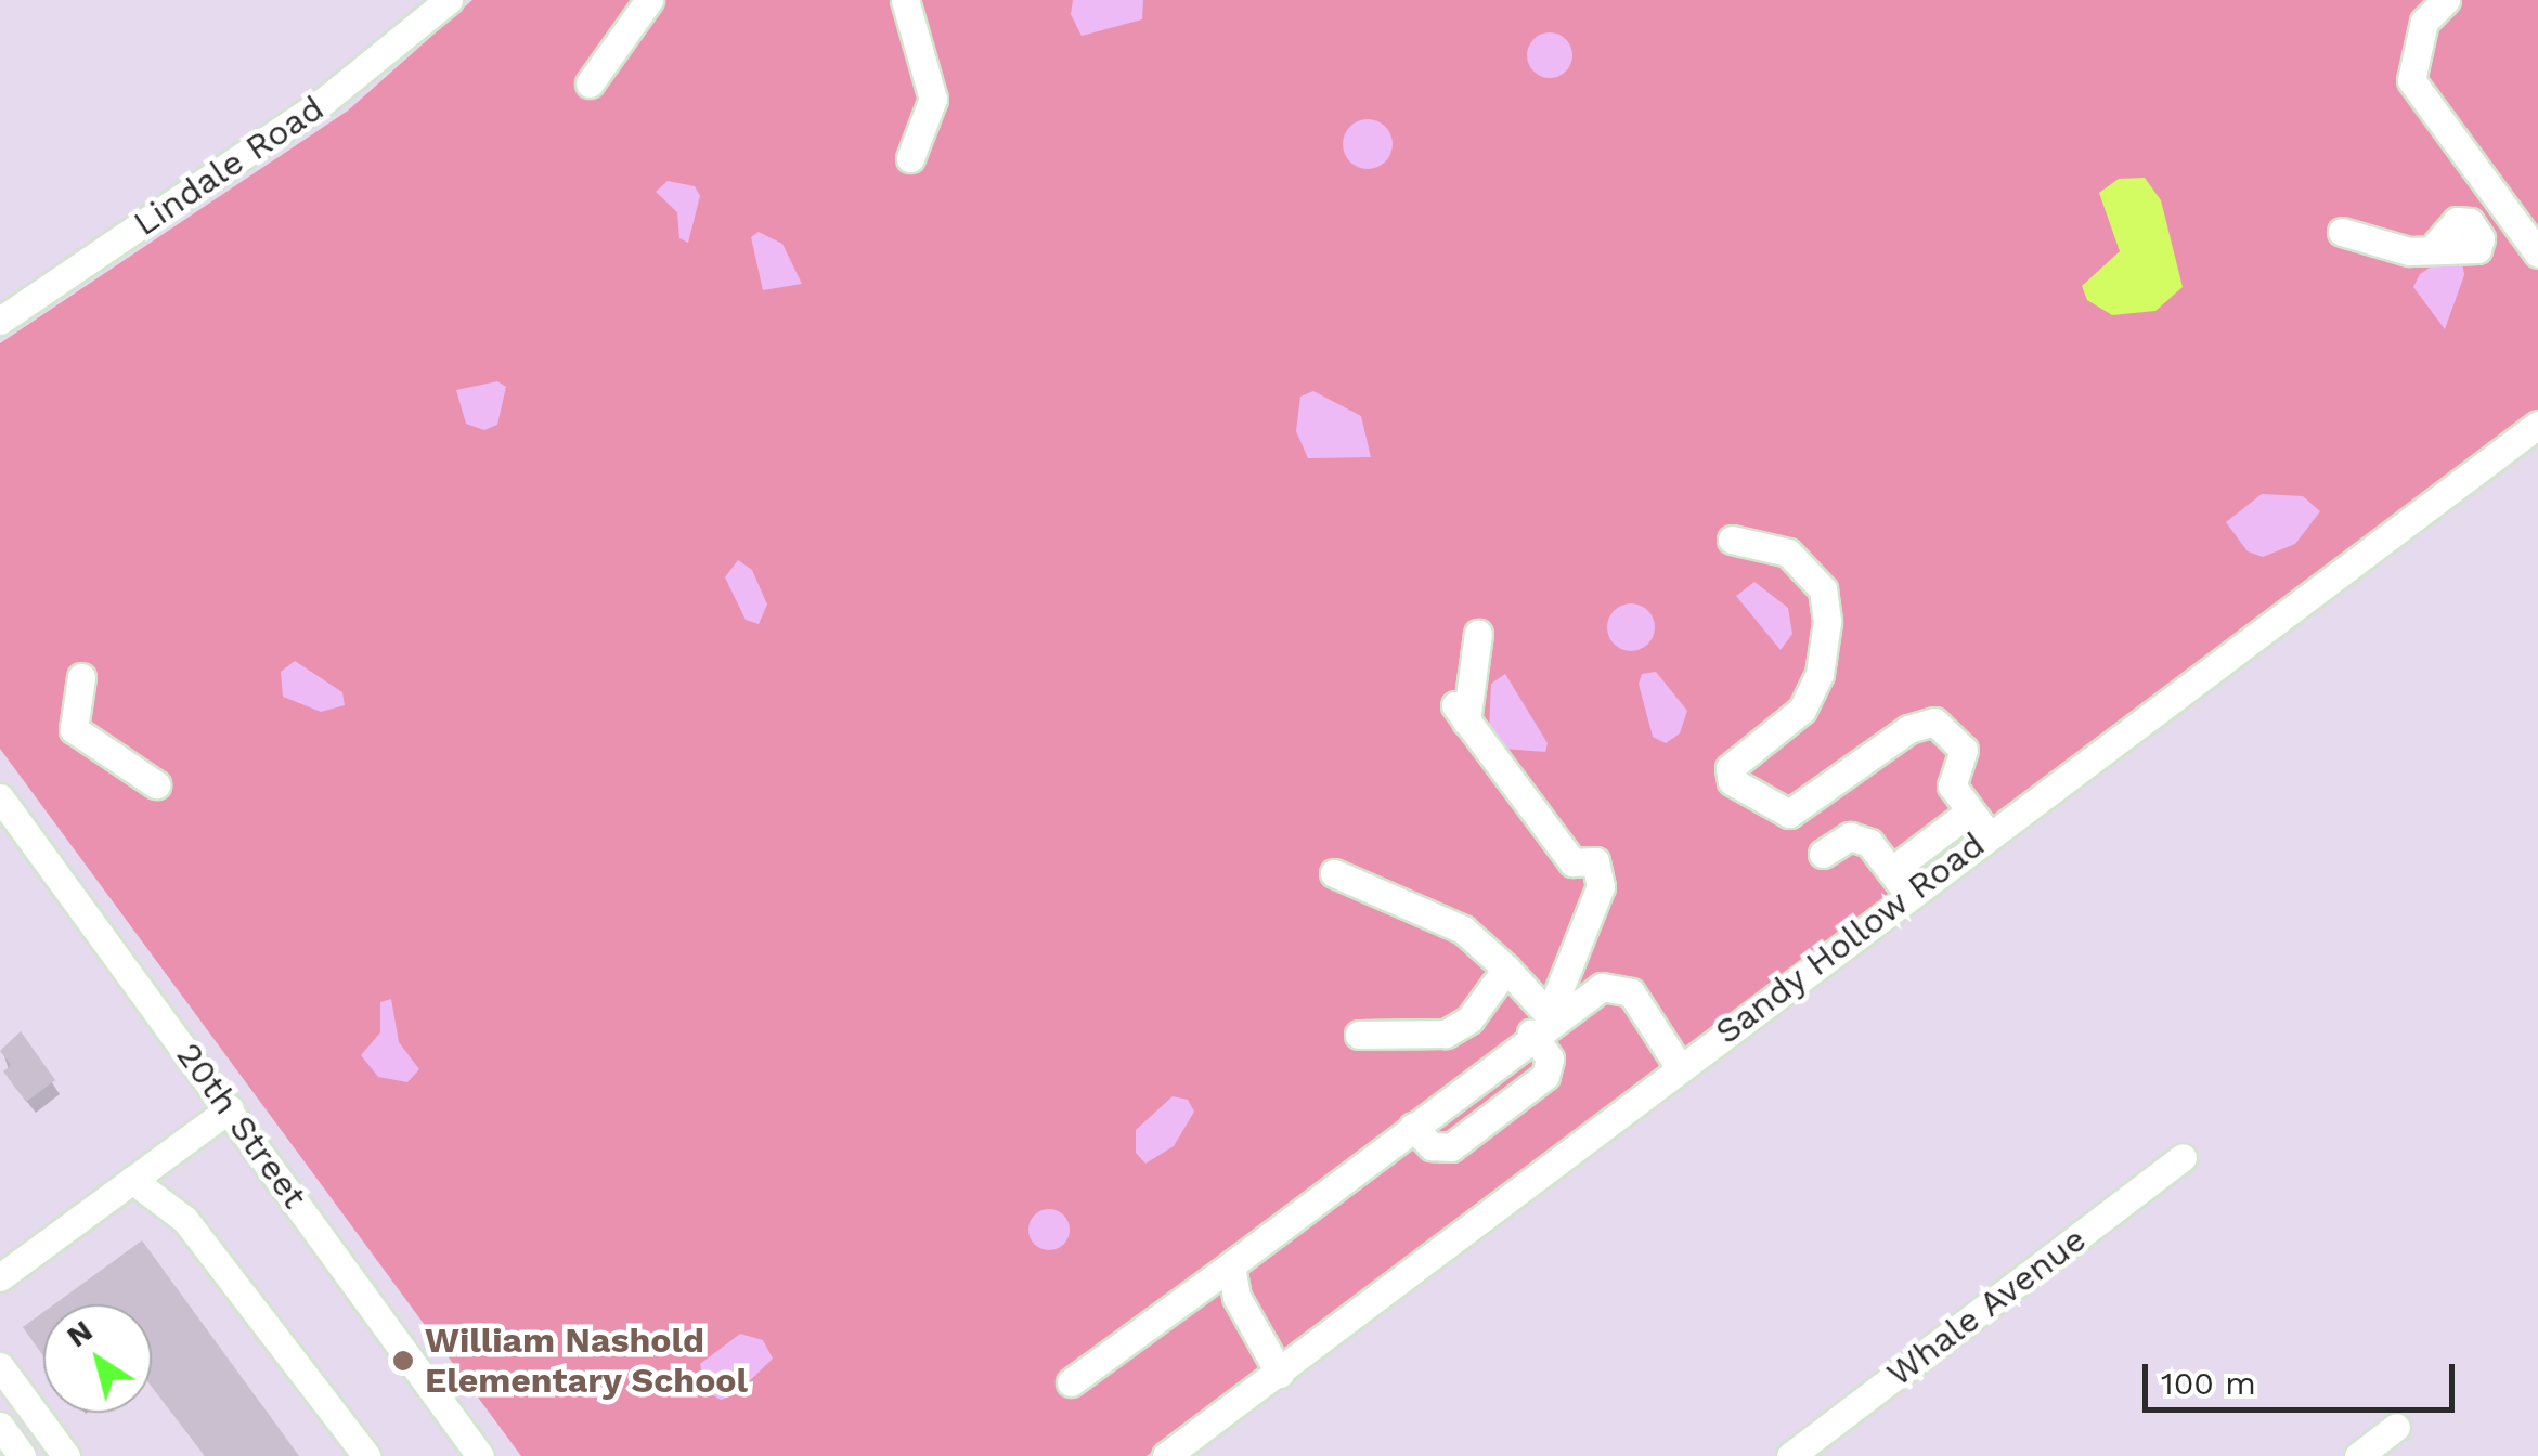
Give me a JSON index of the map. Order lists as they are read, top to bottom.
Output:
{
  "streets": {
    "street": [
      "Lindale Road",
      "Sandy Hollow Road",
      "20th Street",
      "Whale Avenue"
    ]
  },
  "places": ["William Nashold Elementary School"],
  "scale_bar": "100 m",
  "north": "top left"
}
